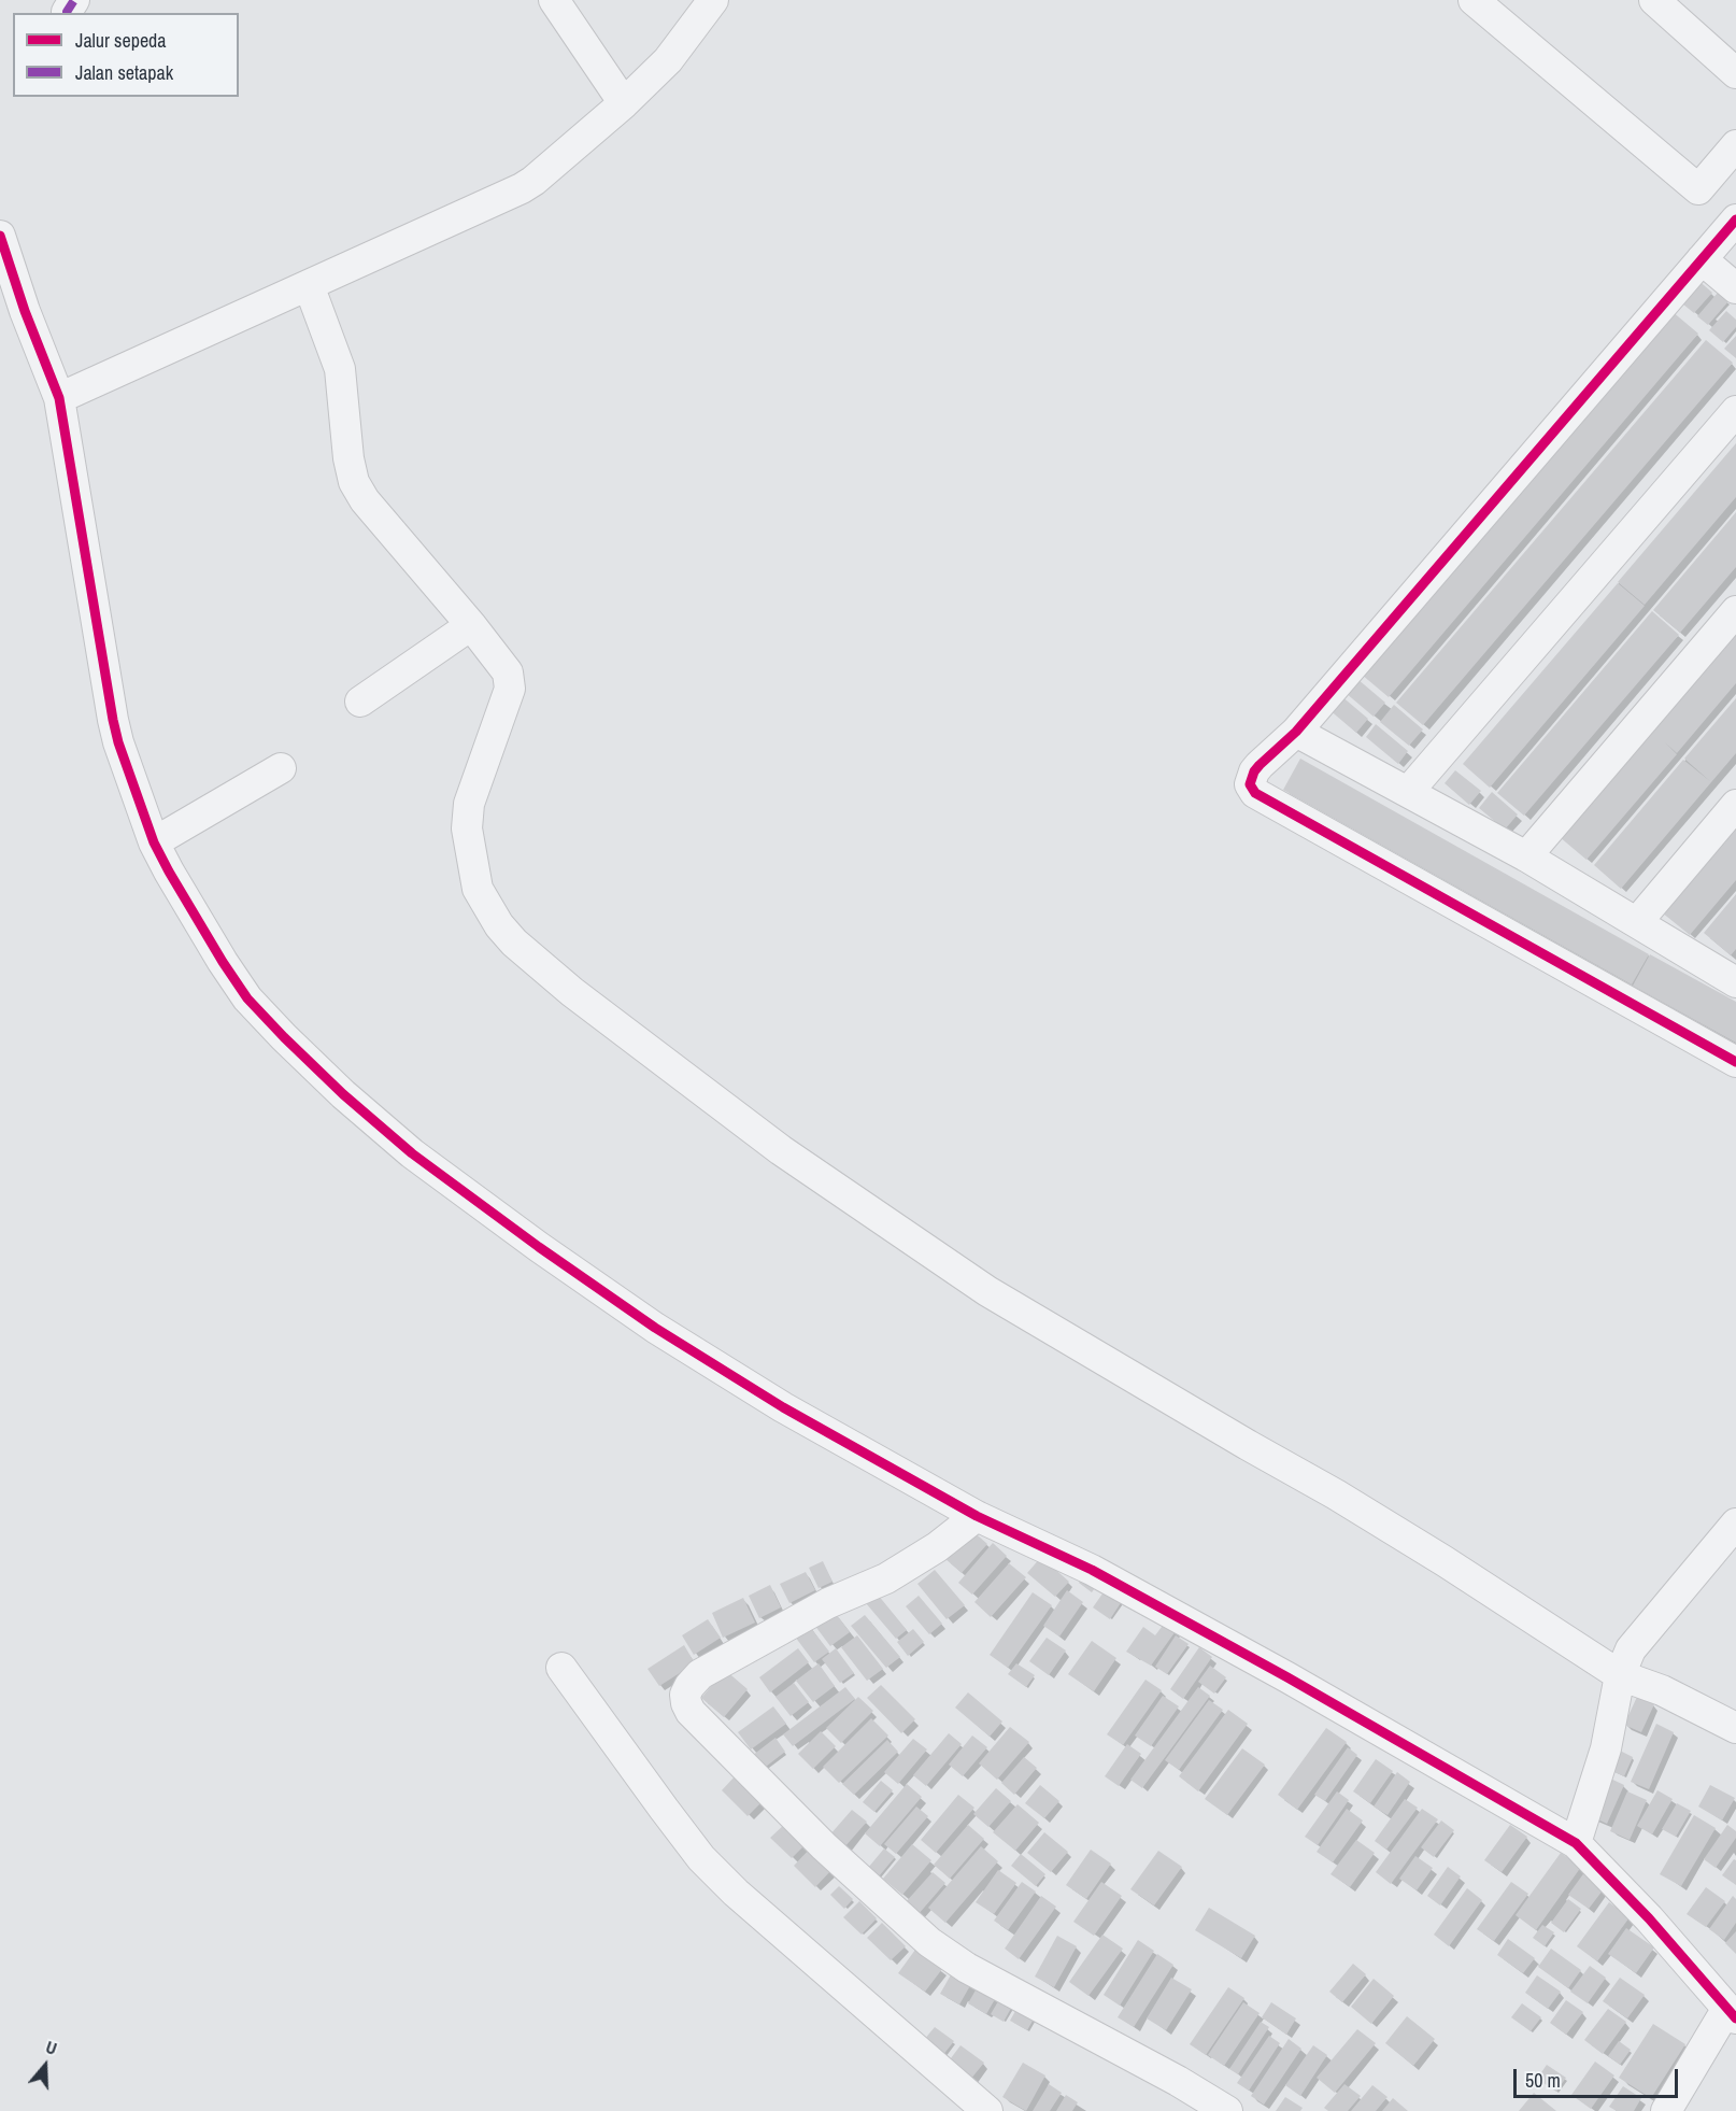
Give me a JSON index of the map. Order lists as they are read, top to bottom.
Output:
{
  "legend": ["Jalur sepeda", "Jalan setapak"],
  "scale_bar": "50 m",
  "north": "top"
}
